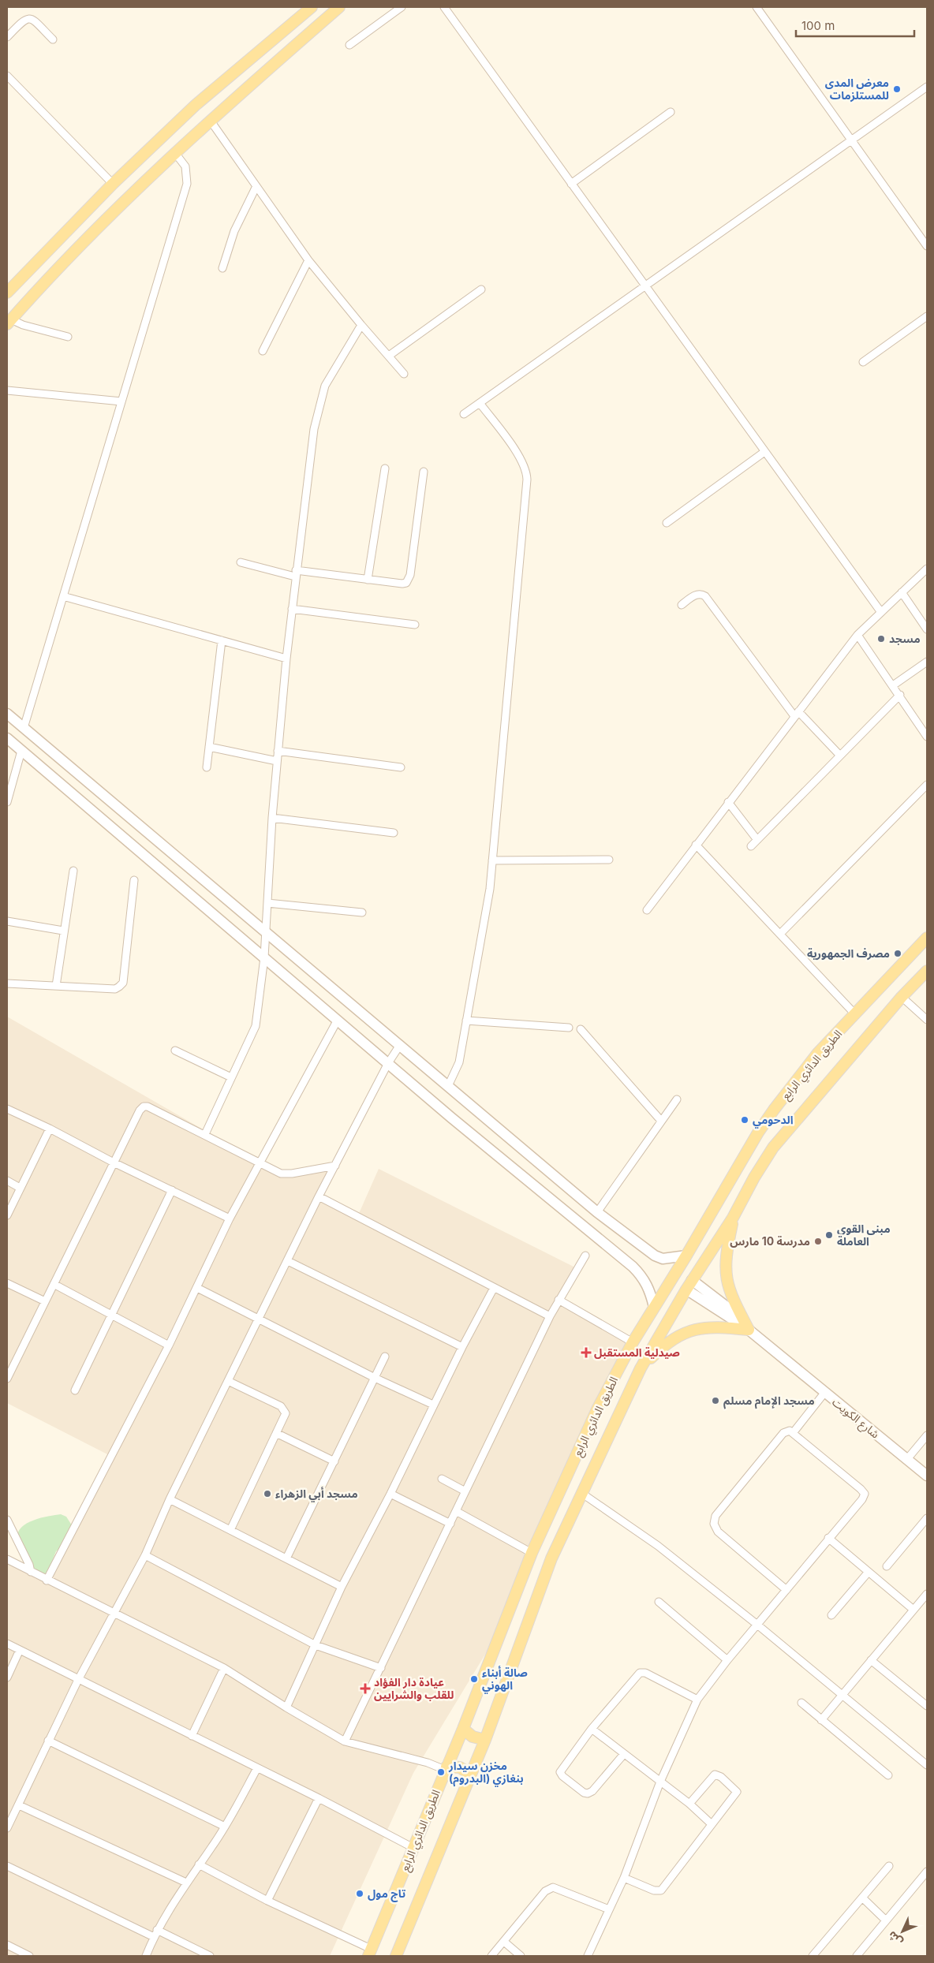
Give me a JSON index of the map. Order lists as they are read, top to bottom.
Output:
{
  "streets": {
    "main road": ["الطريق الدائري الرابع", "شارع الكويت"]
  },
  "crossings": [
    ["الطريق الدائري الرابع", "شارع الكويت"]
  ],
  "places": {
    "other": [
      "معرض المدى للمستلزمات",
      "مسجد",
      "مصرف الجمهورية",
      "الدحومي",
      "مبنى القوى العاملة",
      "مدرسة 10 مارس",
      "مسجد الإمام مسلم",
      "مسجد أبي الزهراء",
      "صالة أبناء الهوني",
      "مخزن سيدار بنغازي (البدروم)",
      "تاج مول"
    ],
    "health": ["صيدلية المستقبل", "عيادة دار الفؤاد للقلب والشرايين"]
  },
  "scale_bar": "100 m",
  "north": "bottom left"
}
